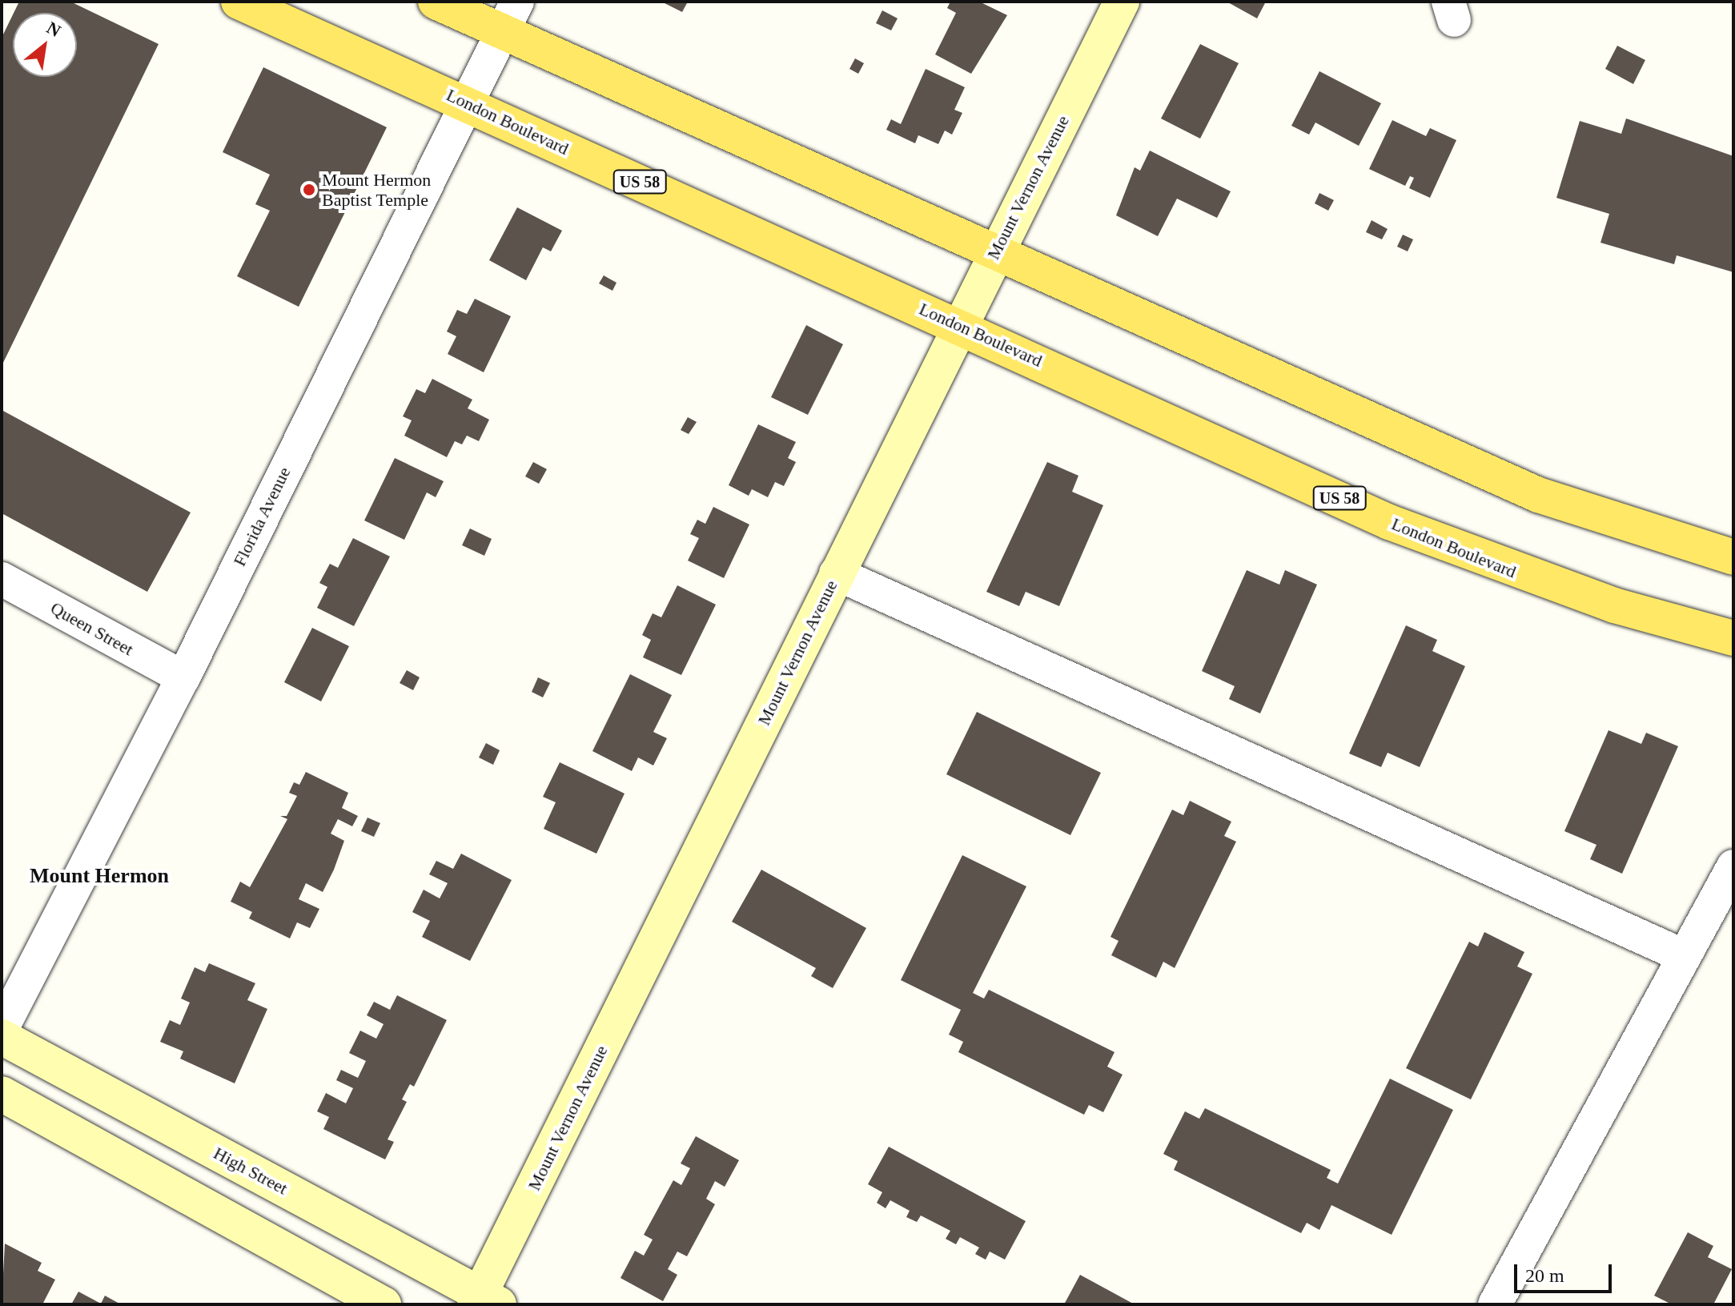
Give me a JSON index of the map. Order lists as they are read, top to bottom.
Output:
{
  "streets": {
    "main road": ["London Boulevard", "US 58"],
    "street": [
      "Mount Vernon Avenue",
      "Florida Avenue",
      "Queen Street",
      "High Street"
    ]
  },
  "crossings": [
    ["London Boulevard", "Mount Vernon Avenue"],
    ["London Boulevard", "Florida Avenue"],
    ["Mount Vernon Avenue", "High Street"],
    ["Florida Avenue", "Queen Street"]
  ],
  "districts": ["Mount Hermon"],
  "places": ["Mount Hermon Baptist Temple"],
  "scale_bar": "20 m",
  "north": "top right"
}
